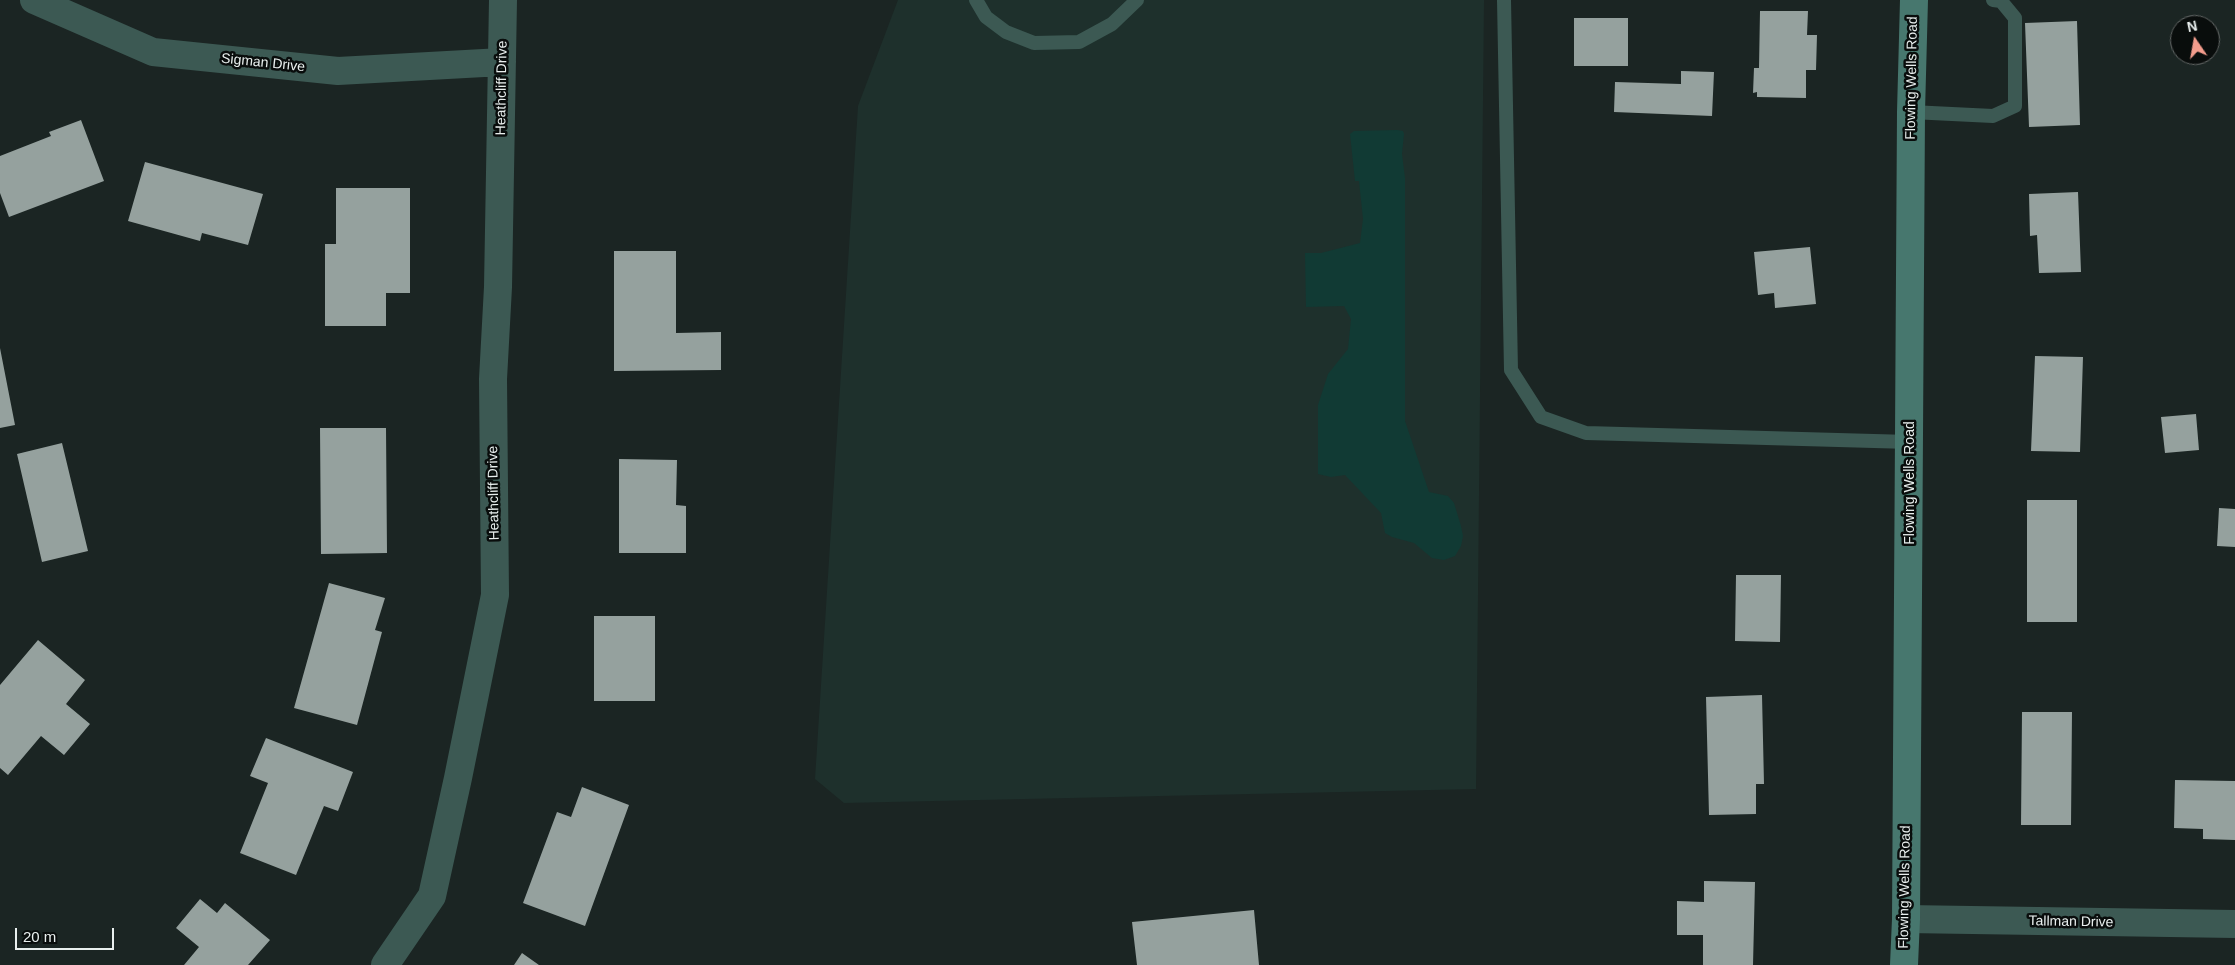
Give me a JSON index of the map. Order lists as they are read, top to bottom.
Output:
{
  "streets": {
    "main road": ["Flowing Wells Road"],
    "street": ["Sigman Drive", "Heathcliff Drive", "Tallman Drive"]
  },
  "crossings": [
    ["Sigman Drive", "Heathcliff Drive"],
    ["Flowing Wells Road", "Tallman Drive"]
  ],
  "scale_bar": "20 m",
  "north": "top"
}
